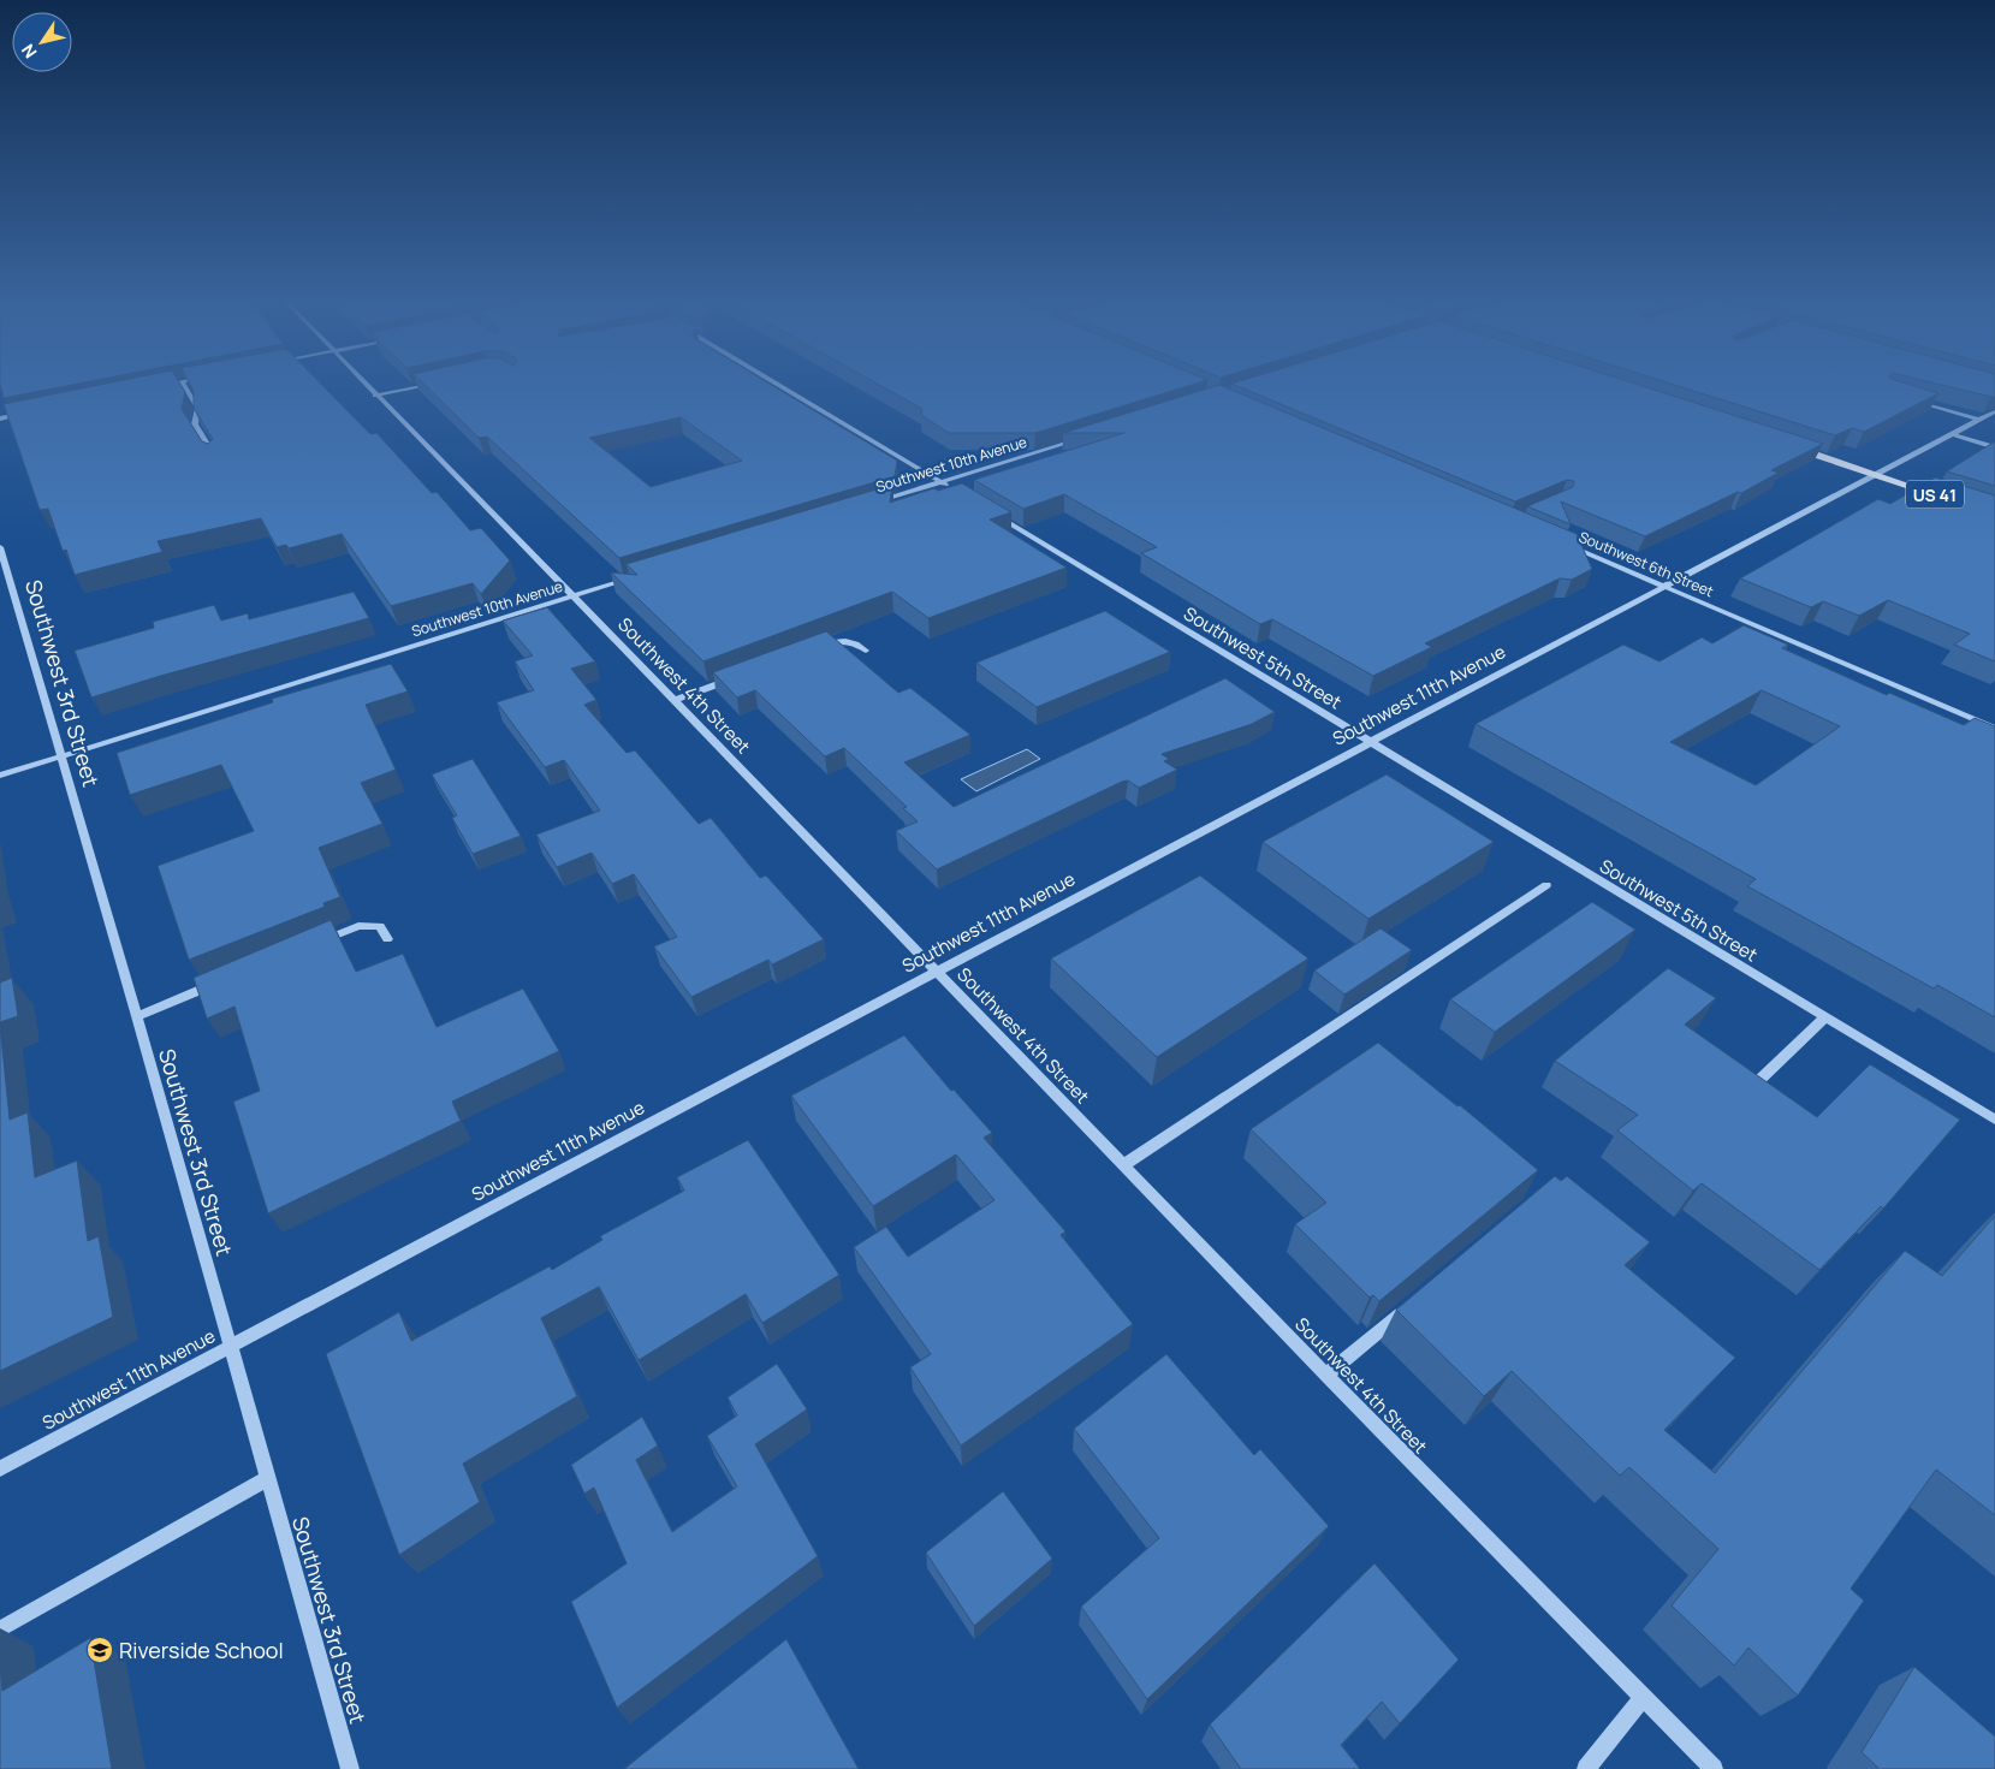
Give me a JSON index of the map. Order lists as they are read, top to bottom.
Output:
{
  "streets": {
    "main road": ["US 41"],
    "street": [
      "Southwest 10th Avenue",
      "Southwest 6th Street",
      "Southwest 5th Street",
      "Southwest 3rd Street",
      "Southwest 4th Street",
      "Southwest 11th Avenue"
    ]
  },
  "crossings": [
    ["Southwest 10th Avenue", "Southwest 3rd Street"],
    ["Southwest 10th Avenue", "Southwest 4th Street"],
    ["US 41", "Southwest 11th Avenue"],
    ["Southwest 6th Street", "Southwest 11th Avenue"],
    ["Southwest 5th Street", "Southwest 11th Avenue"],
    ["Southwest 3rd Street", "Southwest 11th Avenue"],
    ["Southwest 4th Street", "Southwest 11th Avenue"]
  ],
  "places": {
    "school or university": ["Riverside School"]
  },
  "north": "bottom left"
}
